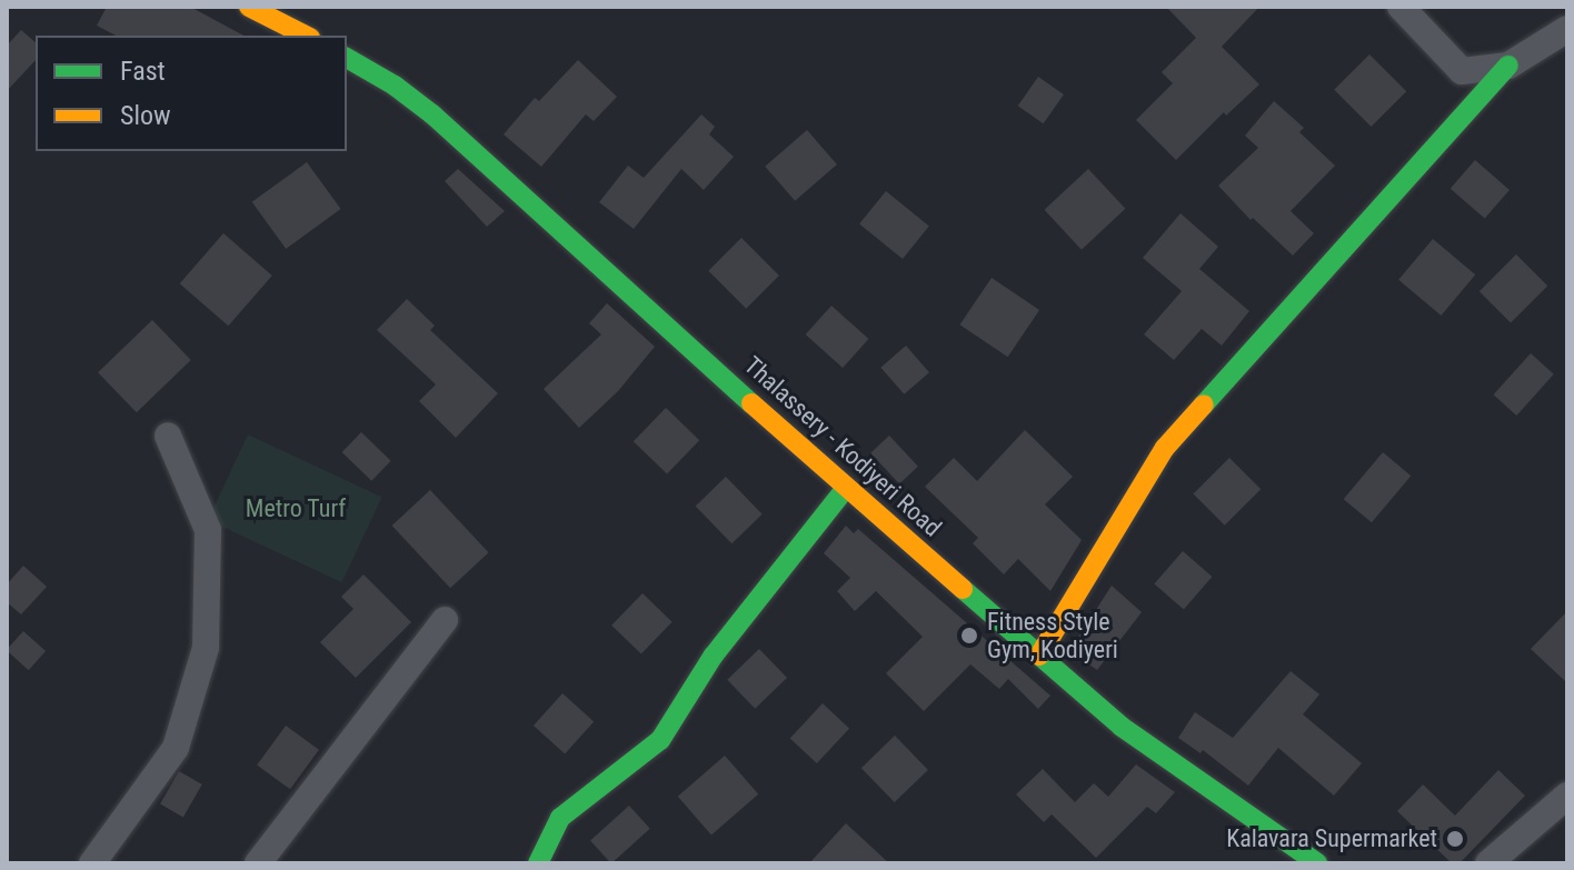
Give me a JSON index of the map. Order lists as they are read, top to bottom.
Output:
{
  "streets": {
    "main road": ["Thalassery - Kodiyeri Road"]
  },
  "parks": ["Metro Turf"],
  "places": ["Fitness Style Gym, Kodiyeri", "Kalavara Supermarket"],
  "legend": ["Fast", "Slow"]
}
